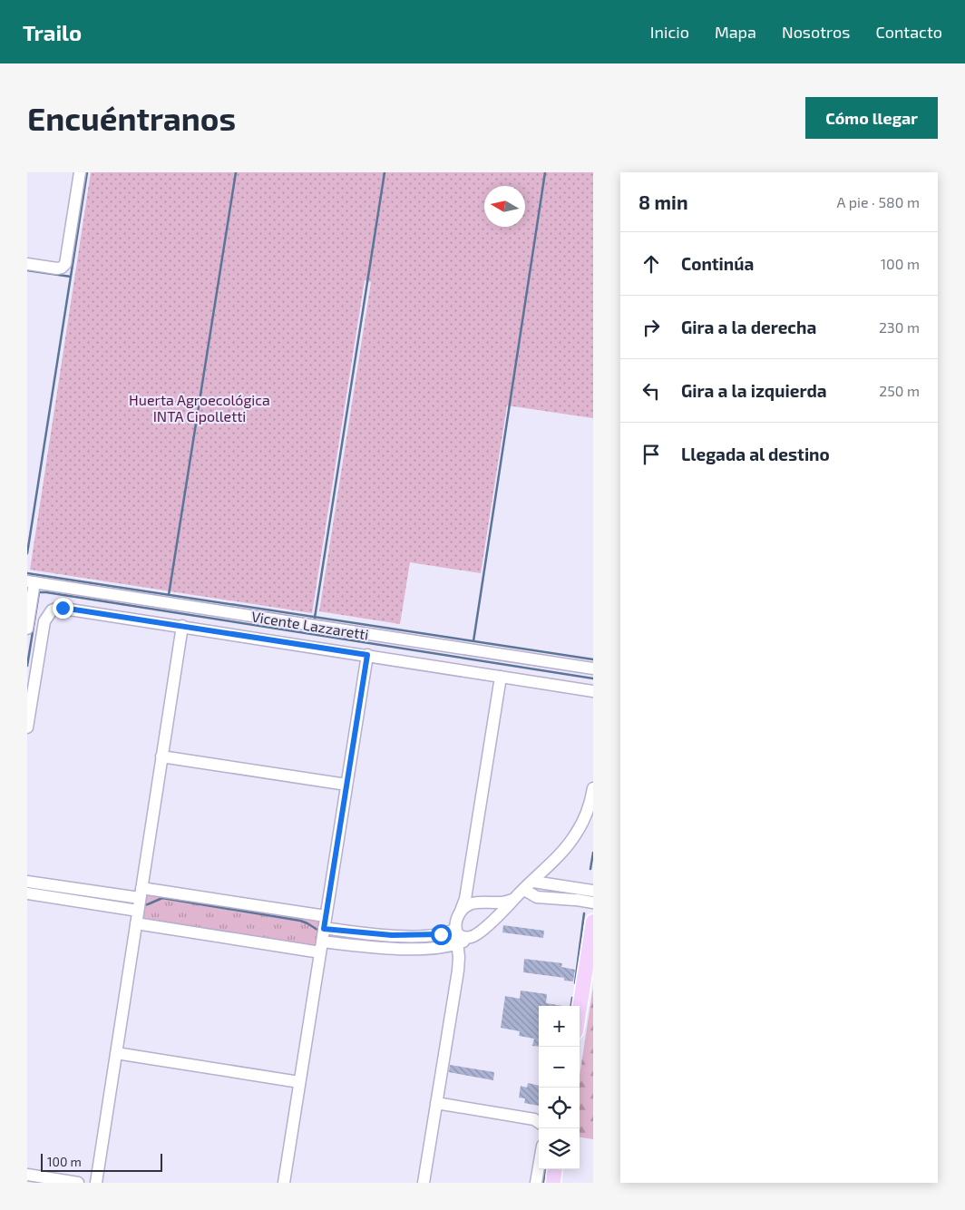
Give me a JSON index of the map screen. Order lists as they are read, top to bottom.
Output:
{
  "streets": {
    "street": ["Vicente Lazzaretti"]
  },
  "parks": ["Huerta Agroecológica INTA Cipolletti"],
  "scale_bar": "100 m",
  "north": "left",
  "page": {
    "header": "Trailo",
    "nav": [
      "Inicio",
      "Mapa",
      "Nosotros",
      "Contacto"
    ],
    "buttons": "Cómo llegar",
    "title": "Encuéntranos",
    "heading": ["8 min", "A pie · 580 m"],
    "list": [
      ["Continúa", "100 m"],
      ["Gira a la derecha", "230 m"],
      ["Gira a la izquierda", "250 m"],
      "Llegada al destino"
    ],
    "map_buttons": ["+", "−"],
    "scale": "100 m"
  }
}
